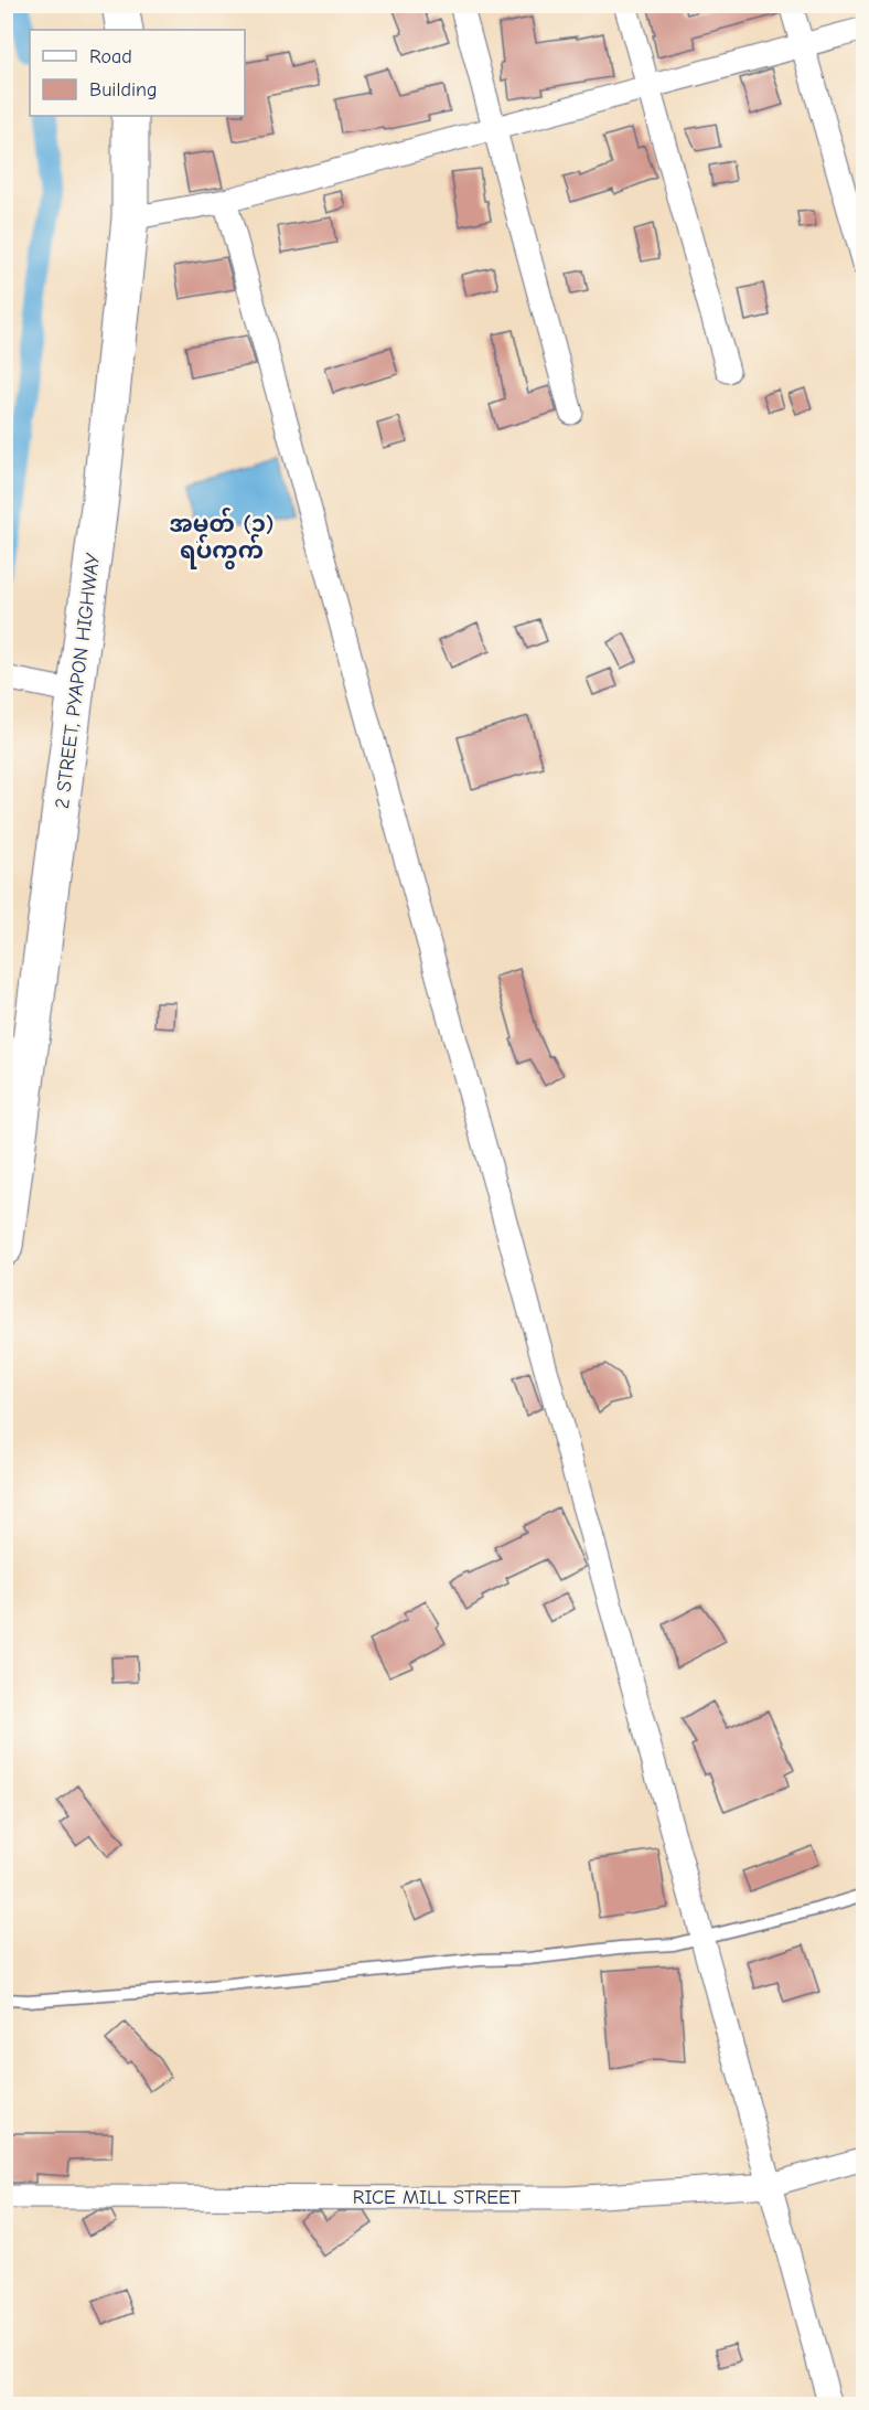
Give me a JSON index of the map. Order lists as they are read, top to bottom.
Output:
{
  "streets": {
    "main road": ["2 STREET, PYAPON HIGHWAY"],
    "street": ["RICE MILL STREET"]
  },
  "districts": ["အမှတ် (၁) ရပ်ကွက်"],
  "legend": ["Road", "Building"]
}
